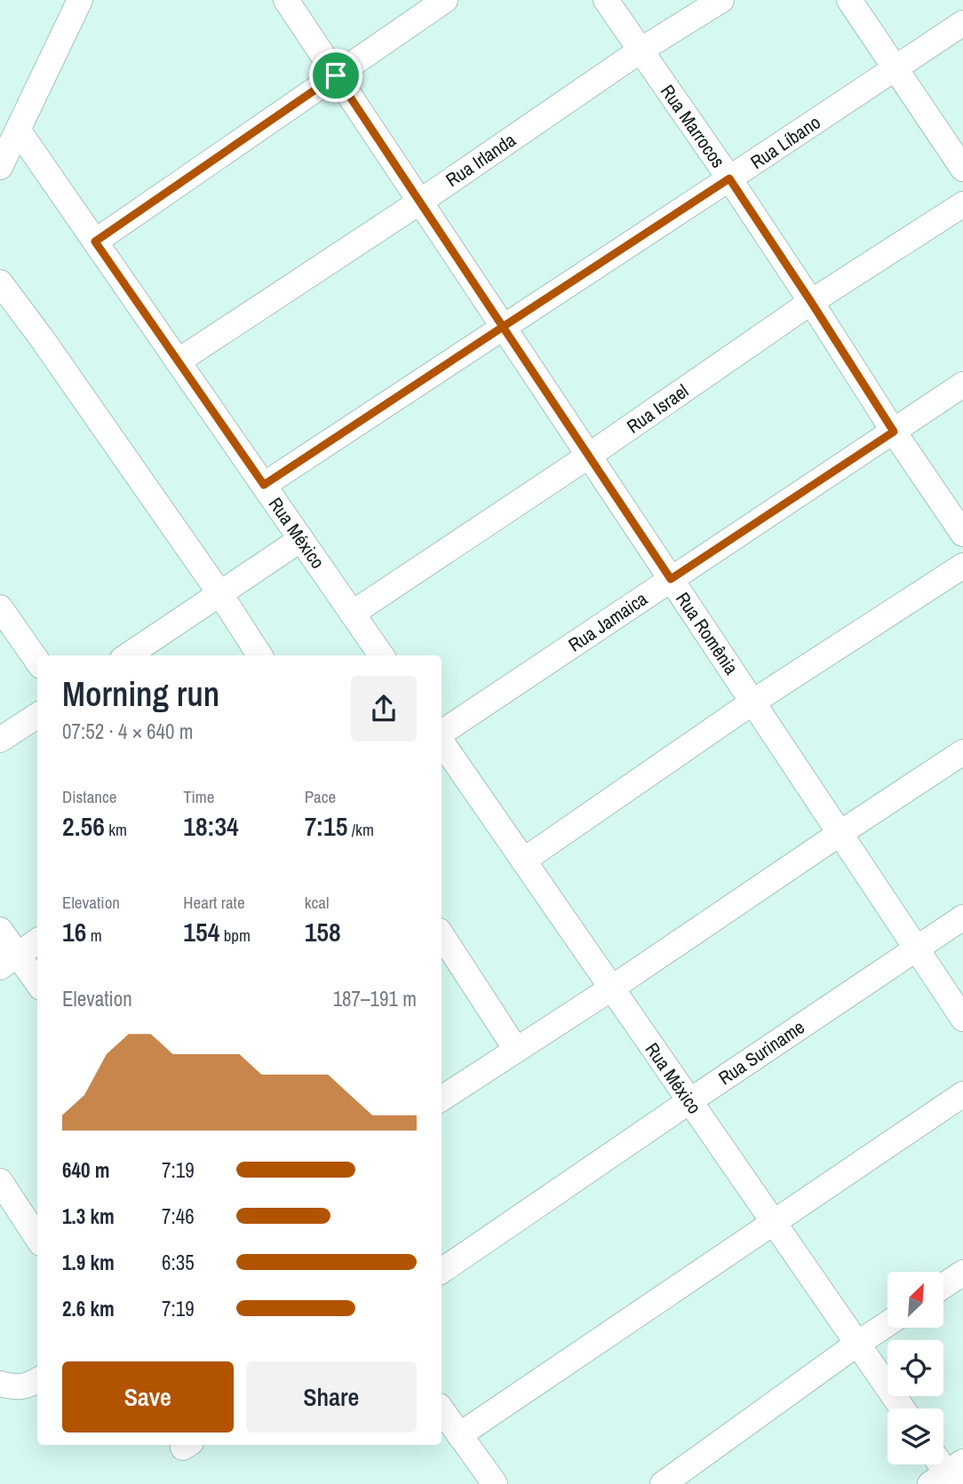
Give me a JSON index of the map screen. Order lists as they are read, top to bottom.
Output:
{
  "streets": {
    "street": [
      "Rua Marrocos",
      "Rua Líbano",
      "Rua Irlanda",
      "Rua Israel",
      "Rua México",
      "Rua Jamaica",
      "Rua Romênia",
      "Rua Suriname"
    ]
  },
  "crossings": [
    ["Rua Marrocos", "Rua Líbano"],
    ["Rua Marrocos", "Rua Irlanda"],
    ["Rua Marrocos", "Rua Israel"],
    ["Rua Marrocos", "Rua Jamaica"],
    ["Rua Líbano", "Rua México"],
    ["Rua Líbano", "Rua Romênia"],
    ["Rua Irlanda", "Rua México"],
    ["Rua Irlanda", "Rua Romênia"],
    ["Rua Israel", "Rua México"],
    ["Rua Israel", "Rua Romênia"],
    ["Rua México", "Rua Suriname"],
    ["Rua Jamaica", "Rua Romênia"],
    ["Rua Romênia", "Rua Suriname"]
  ],
  "north": "top right",
  "page": {
    "heading": ["Morning run", "07:52 · 4 × 640 m"],
    "stats": [
      ["Distance", "2.56 km"],
      ["Time", "18:34"],
      ["Pace", "7:15 /km"],
      ["Elevation", "16 m"],
      ["Heart rate", "154 bpm"],
      ["kcal", "158"]
    ],
    "chart": ["Elevation", "187–191 m"],
    "list": [
      {
        "name": "640 m",
        "note": "7:19"
      },
      {
        "name": "1.3 km",
        "note": "7:46"
      },
      {
        "name": "1.9 km",
        "note": "6:35"
      },
      {
        "name": "2.6 km",
        "note": "7:19"
      }
    ],
    "buttons": ["Save", "Share"]
  }
}
